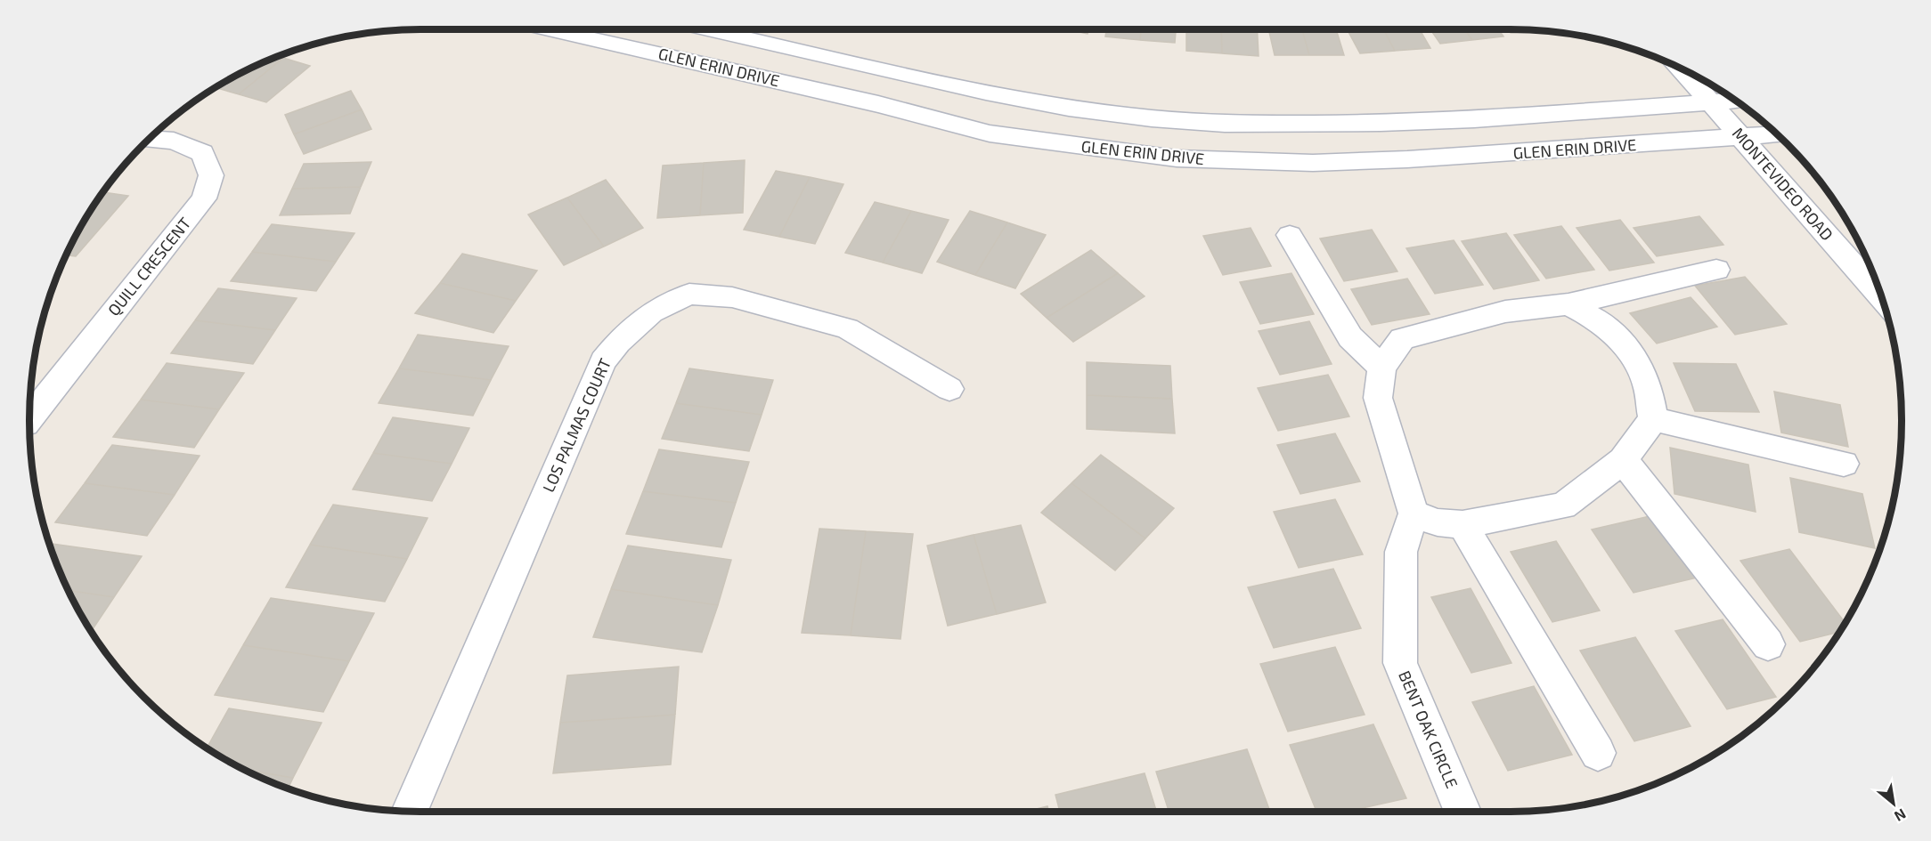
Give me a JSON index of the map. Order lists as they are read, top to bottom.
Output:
{
  "streets": {
    "street": [
      "GLEN ERIN DRIVE",
      "MONTEVIDEO ROAD",
      "QUILL CRESCENT",
      "LOS PALMAS COURT",
      "BENT OAK CIRCLE"
    ]
  },
  "crossings": [
    ["GLEN ERIN DRIVE", "MONTEVIDEO ROAD"]
  ],
  "north": "bottom right"
}
